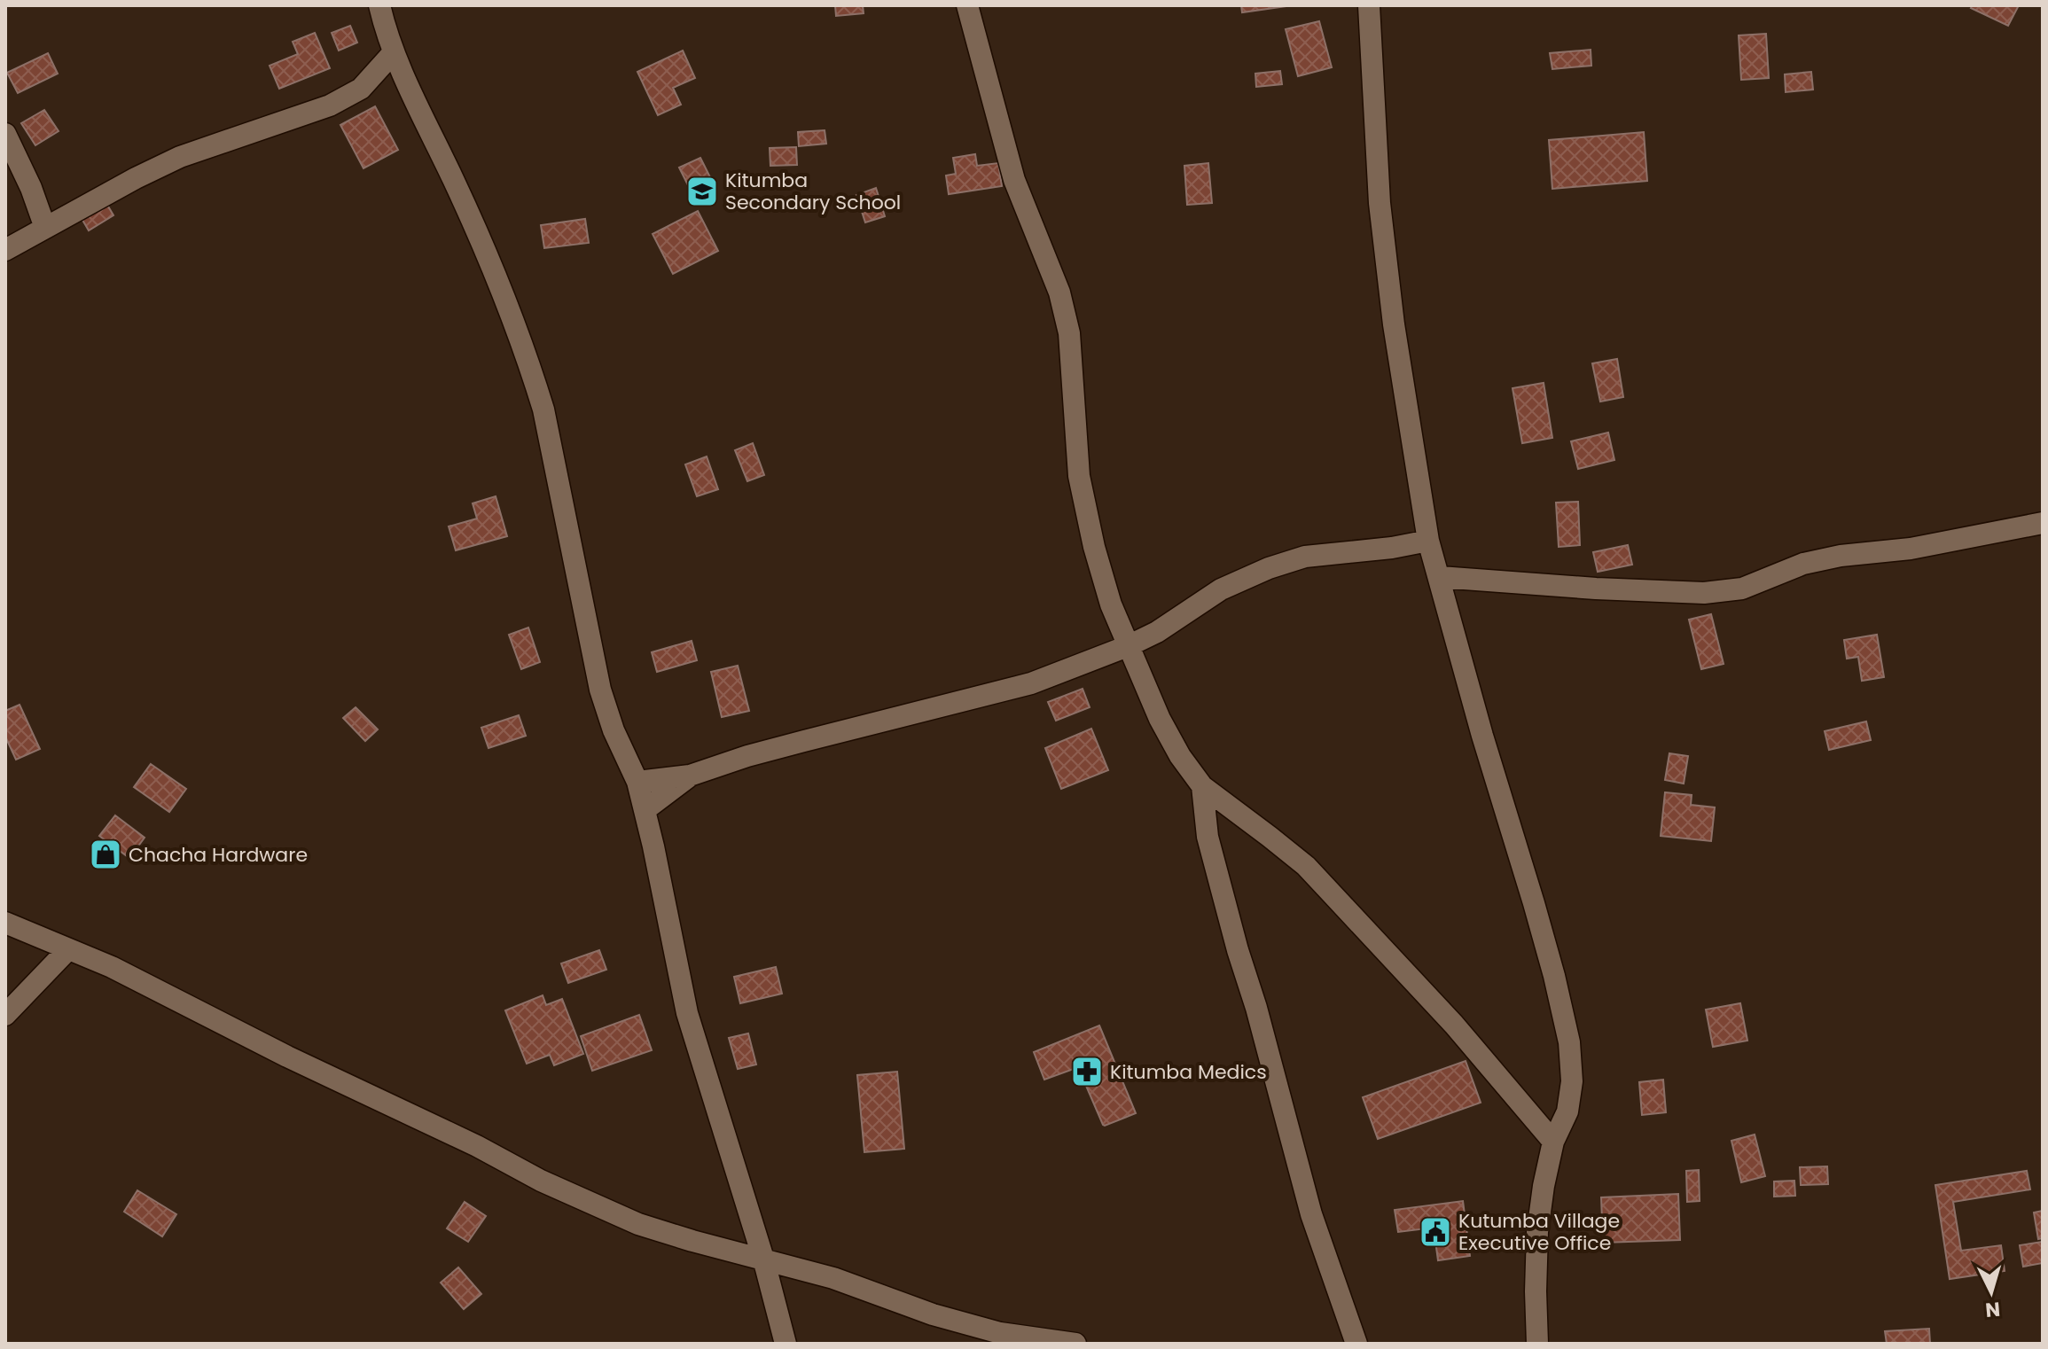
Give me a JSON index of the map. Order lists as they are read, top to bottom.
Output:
{
  "places": {
    "school or university": ["Kitumba Secondary School"],
    "shop": ["Chacha Hardware"],
    "pharmacy": ["Kitumba Medics"],
    "public building": ["Kutumba Village Executive Office"]
  },
  "north": "bottom"
}
